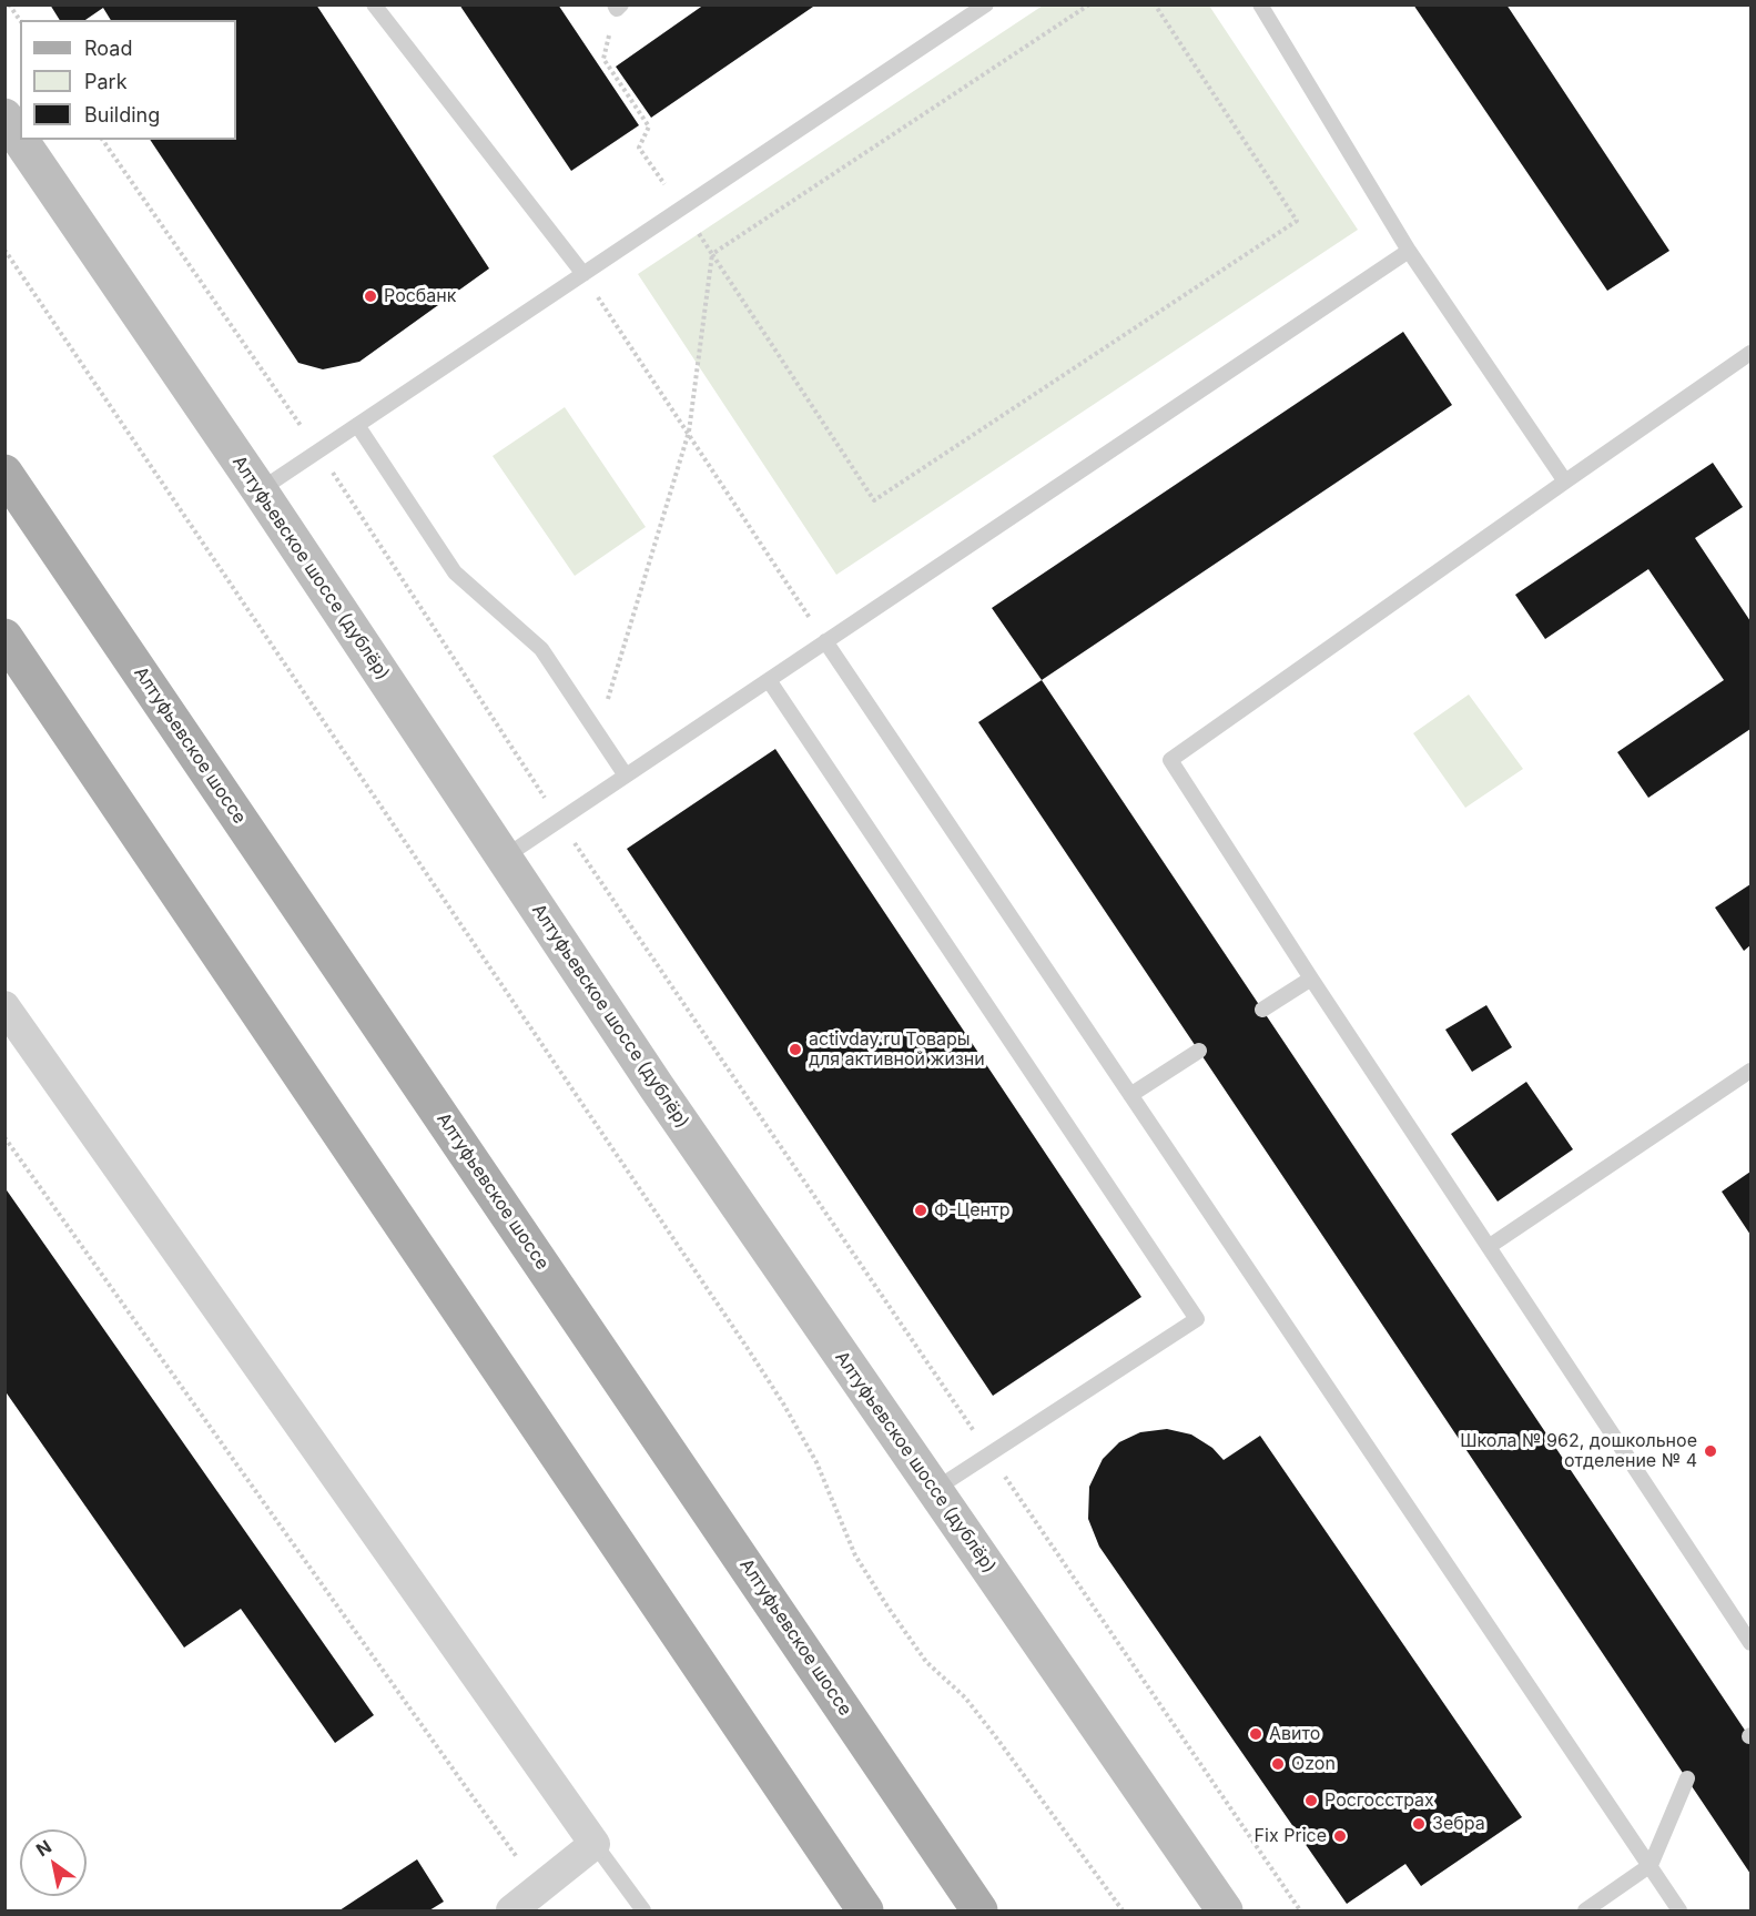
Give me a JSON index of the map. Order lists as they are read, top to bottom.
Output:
{
  "streets": {
    "main road": ["Алтуфьевское шоссе (дублёр)", "Алтуфьевское шоссе"]
  },
  "places": [
    "Росбанк",
    "activday.ru Товары для активной жизни",
    "Ф-Центр",
    "Школа № 962, дошкольное отделение № 4",
    "Авито",
    "Ozon",
    "Росгосстрах",
    "Зебра",
    "Fix Price"
  ],
  "legend": ["Road", "Park", "Building"],
  "north": "top left"
}
